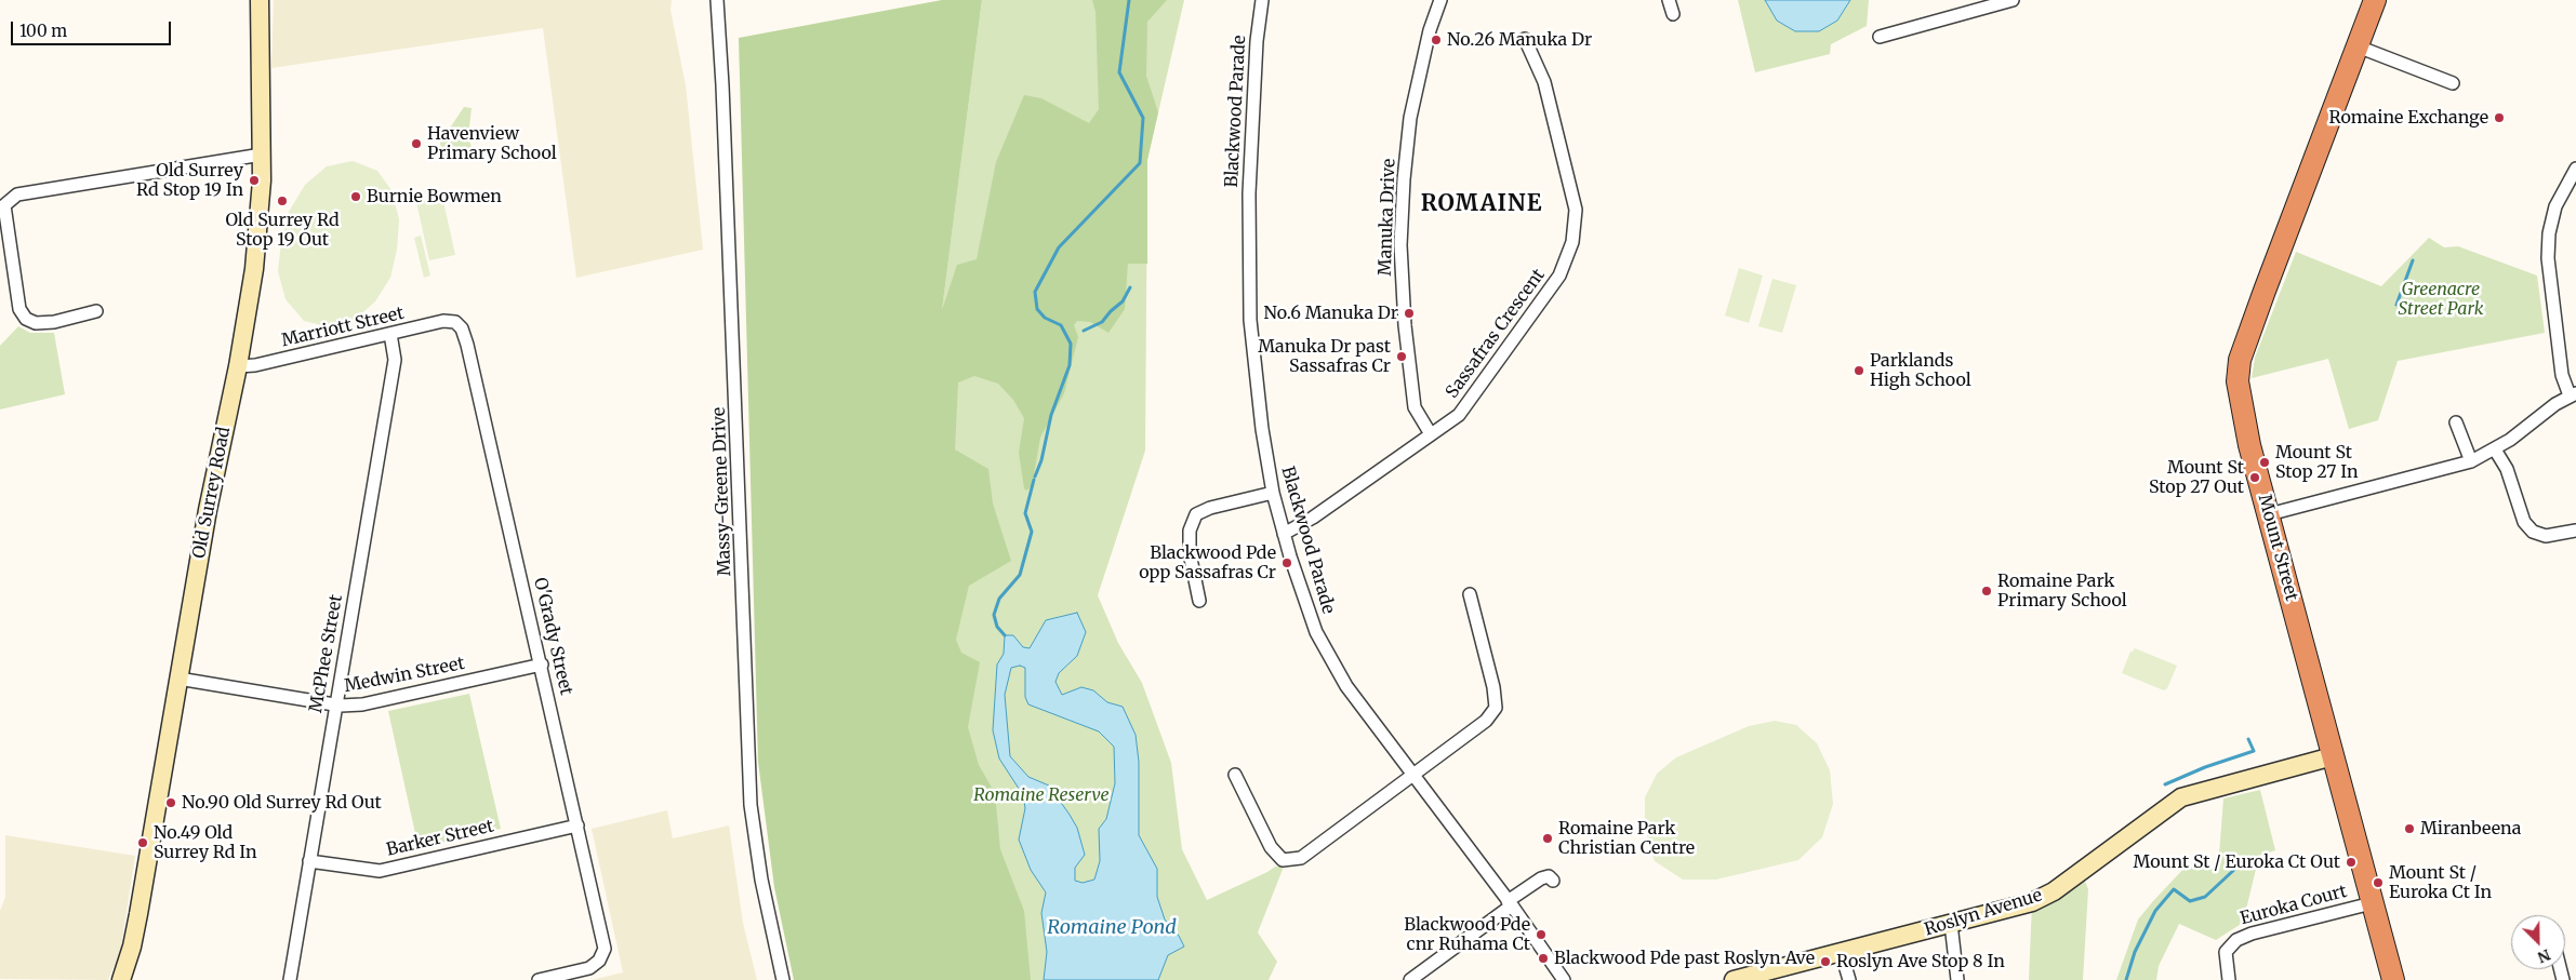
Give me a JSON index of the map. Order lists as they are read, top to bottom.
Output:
{
  "streets": {
    "highway": ["Mount Street"],
    "main road": ["Old Surrey Road", "Roslyn Avenue"],
    "street": [
      "Blackwood Parade",
      "Manuka Drive",
      "Marriott Street",
      "Sassafras Crescent",
      "Massy-Greene Drive",
      "O'Grady Street",
      "McPhee Street",
      "Medwin Street",
      "Barker Street",
      "Euroka Court"
    ]
  },
  "crossings": [
    ["Blackwood Parade", "Sassafras Crescent"],
    ["Manuka Drive", "Sassafras Crescent"],
    ["Marriott Street", "Old Surrey Road"],
    ["Marriott Street", "O'Grady Street"],
    ["Marriott Street", "McPhee Street"],
    ["Old Surrey Road", "Medwin Street"],
    ["Mount Street", "Euroka Court"],
    ["Mount Street", "Roslyn Avenue"],
    ["O'Grady Street", "Medwin Street"],
    ["O'Grady Street", "Barker Street"],
    ["McPhee Street", "Medwin Street"],
    ["McPhee Street", "Barker Street"]
  ],
  "districts": ["ROMAINE"],
  "water": ["Romaine Pond"],
  "parks": ["Greenacre Street Park", "Romaine Reserve"],
  "places": [
    "No.26 Manuka Dr",
    "Romaine Exchange",
    "Havenview Primary School",
    "Old Surrey Rd Stop 19 In",
    "Burnie Bowmen",
    "Old Surrey Rd Stop 19 Out",
    "No.6 Manuka Dr",
    "Manuka Dr past Sassafras Cr",
    "Parklands High School",
    "Mount St Stop 27 In",
    "Mount St Stop 27 Out",
    "Blackwood Pde opp Sassafras Cr",
    "Romaine Park Primary School",
    "No.90 Old Surrey Rd Out",
    "Miranbeena",
    "Romaine Park Christian Centre",
    "No.49 Old Surrey Rd In",
    "Mount St / Euroka Ct Out",
    "Mount St / Euroka Ct In",
    "Blackwood Pde cnr Ruhama Ct",
    "Blackwood Pde past Roslyn Ave",
    "Roslyn Ave Stop 8 In"
  ],
  "scale_bar": "100 m",
  "north": "bottom right"
}
